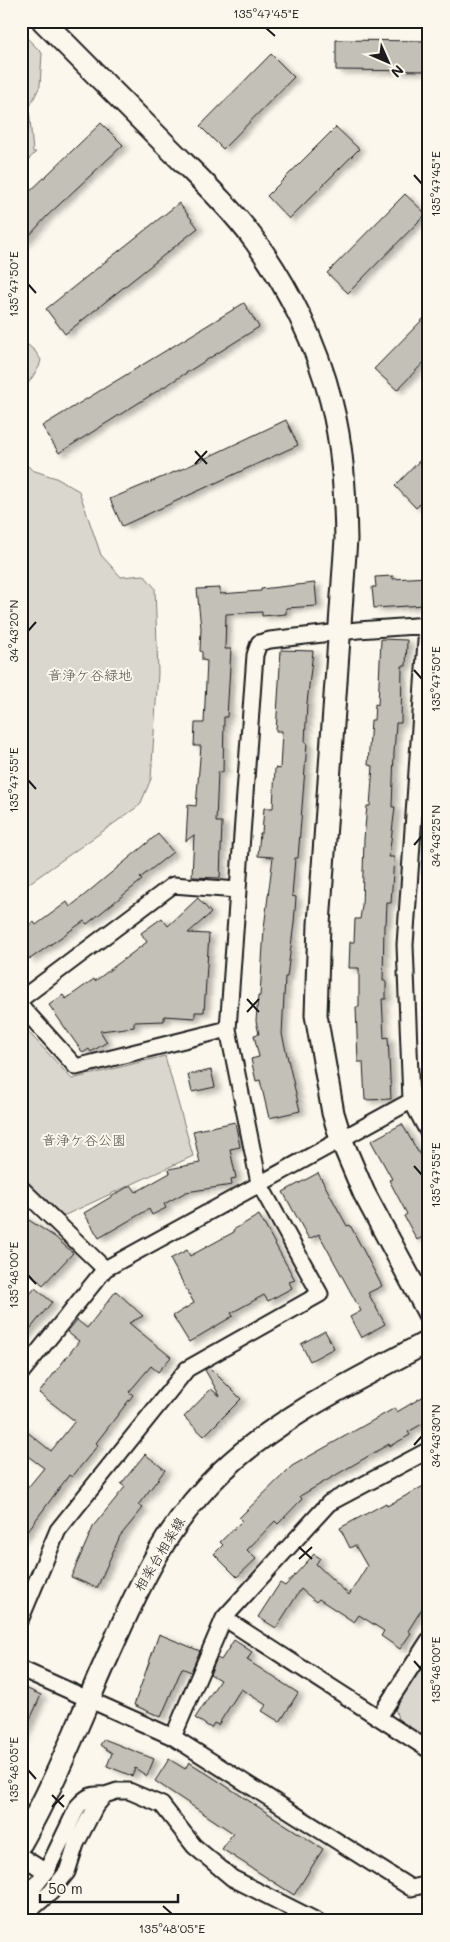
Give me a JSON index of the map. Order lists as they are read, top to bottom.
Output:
{
  "streets": {
    "street": ["相楽台相楽線"]
  },
  "parks": ["音浄ケ谷緑地", "音浄ケ谷公園"],
  "scale_bar": "50 m",
  "north": "bottom right",
  "coordinates": [
    "135°47'45\"E",
    "135°47'50\"E",
    "34°43'20\"N",
    "135°47'55\"E",
    "34°43'25\"N",
    "135°48'00\"E",
    "34°43'30\"N",
    "135°48'05\"E"
  ]
}
